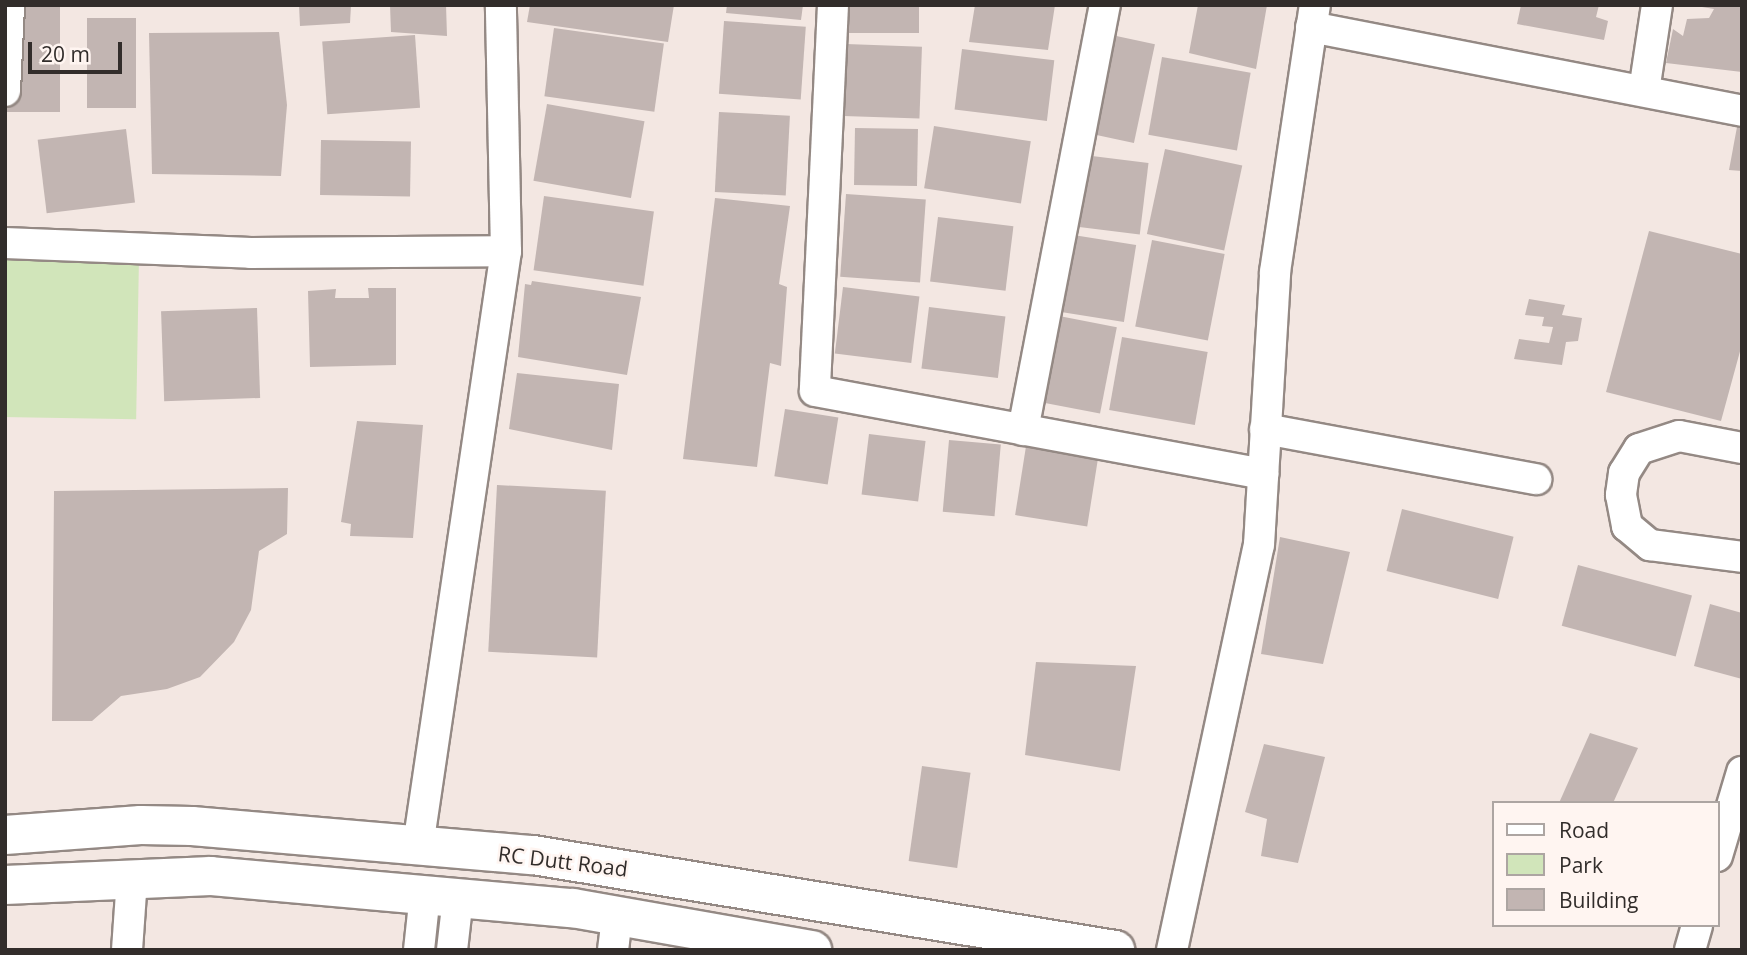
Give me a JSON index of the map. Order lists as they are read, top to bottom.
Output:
{
  "streets": {
    "main road": ["RC Dutt Road"]
  },
  "legend": ["Road", "Park", "Building"],
  "scale_bar": "20 m"
}
